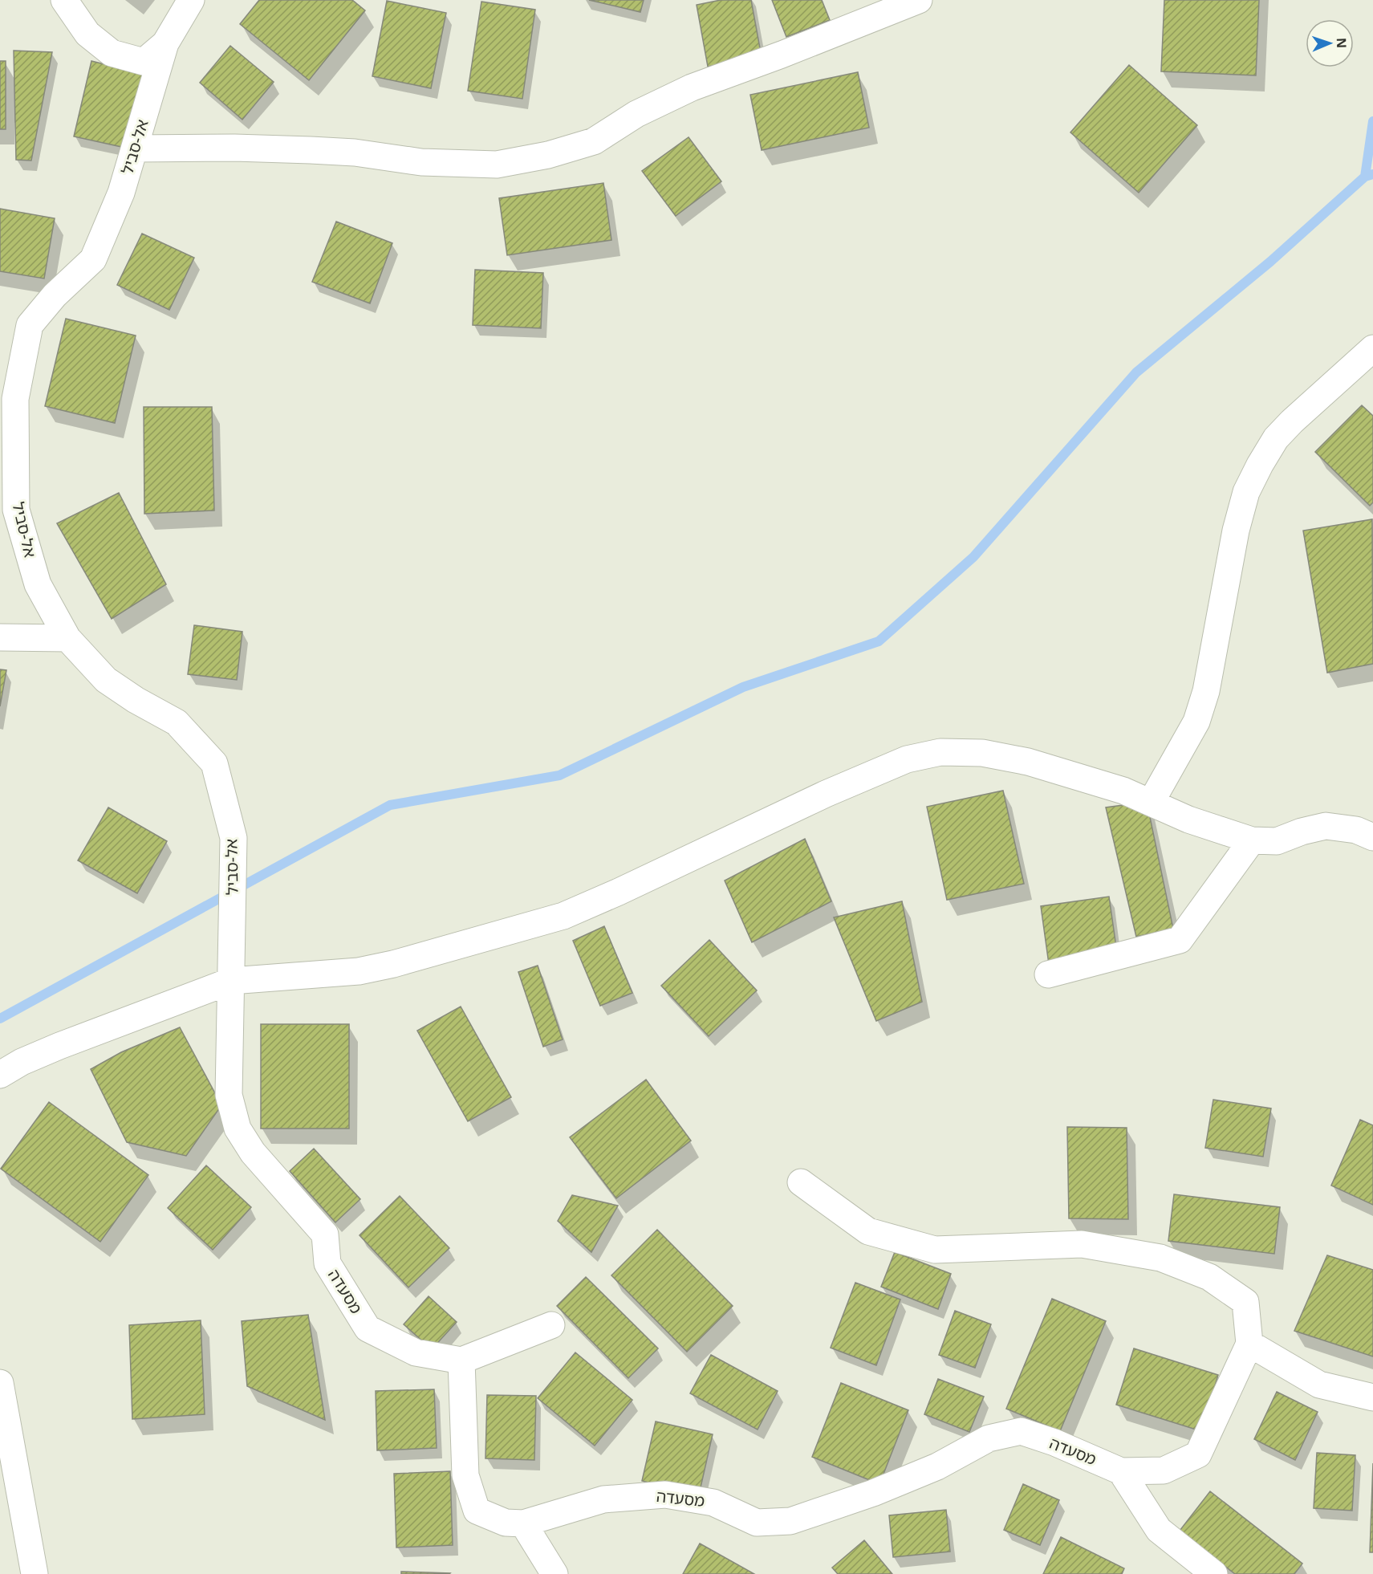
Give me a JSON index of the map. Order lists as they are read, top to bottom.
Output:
{
  "streets": {
    "street": ["אל-סביל", "מסעדה"]
  },
  "crossings": [
    ["אל-סביל", "מסעדה"]
  ],
  "north": "right"
}
